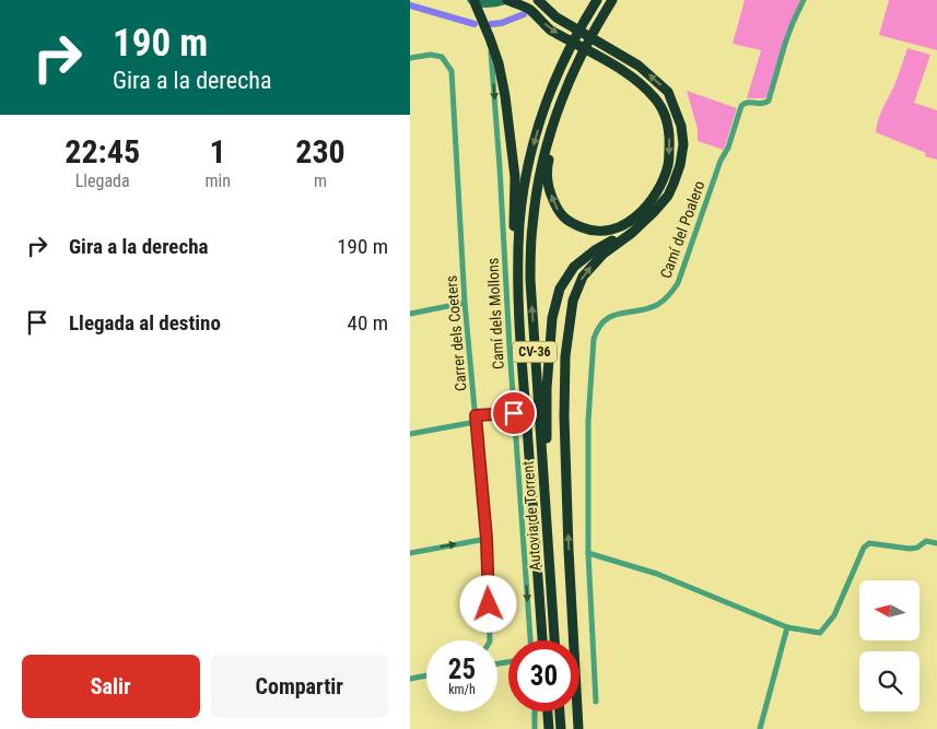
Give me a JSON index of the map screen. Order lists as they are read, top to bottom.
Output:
{
  "streets": {
    "highway": ["CV-36", "Autovia de Torrent"],
    "street": ["Camí del Poalero", "Camí dels Mollons", "Carrer dels Coeters"]
  },
  "one_way": ["Camí dels Mollons"],
  "north": "left",
  "page": {
    "turn": ["190 m", "Gira a la derecha"],
    "eta": [
      "22:45",
      "Llegada",
      "1",
      "min",
      "230",
      "m"
    ],
    "list": [
      {
        "name": "Gira a la derecha",
        "value": "190 m"
      },
      {
        "name": "Llegada al destino",
        "value": "40 m"
      }
    ],
    "speed": "25 km/h",
    "limit": "30",
    "buttons": ["Salir", "Compartir"]
  }
}
